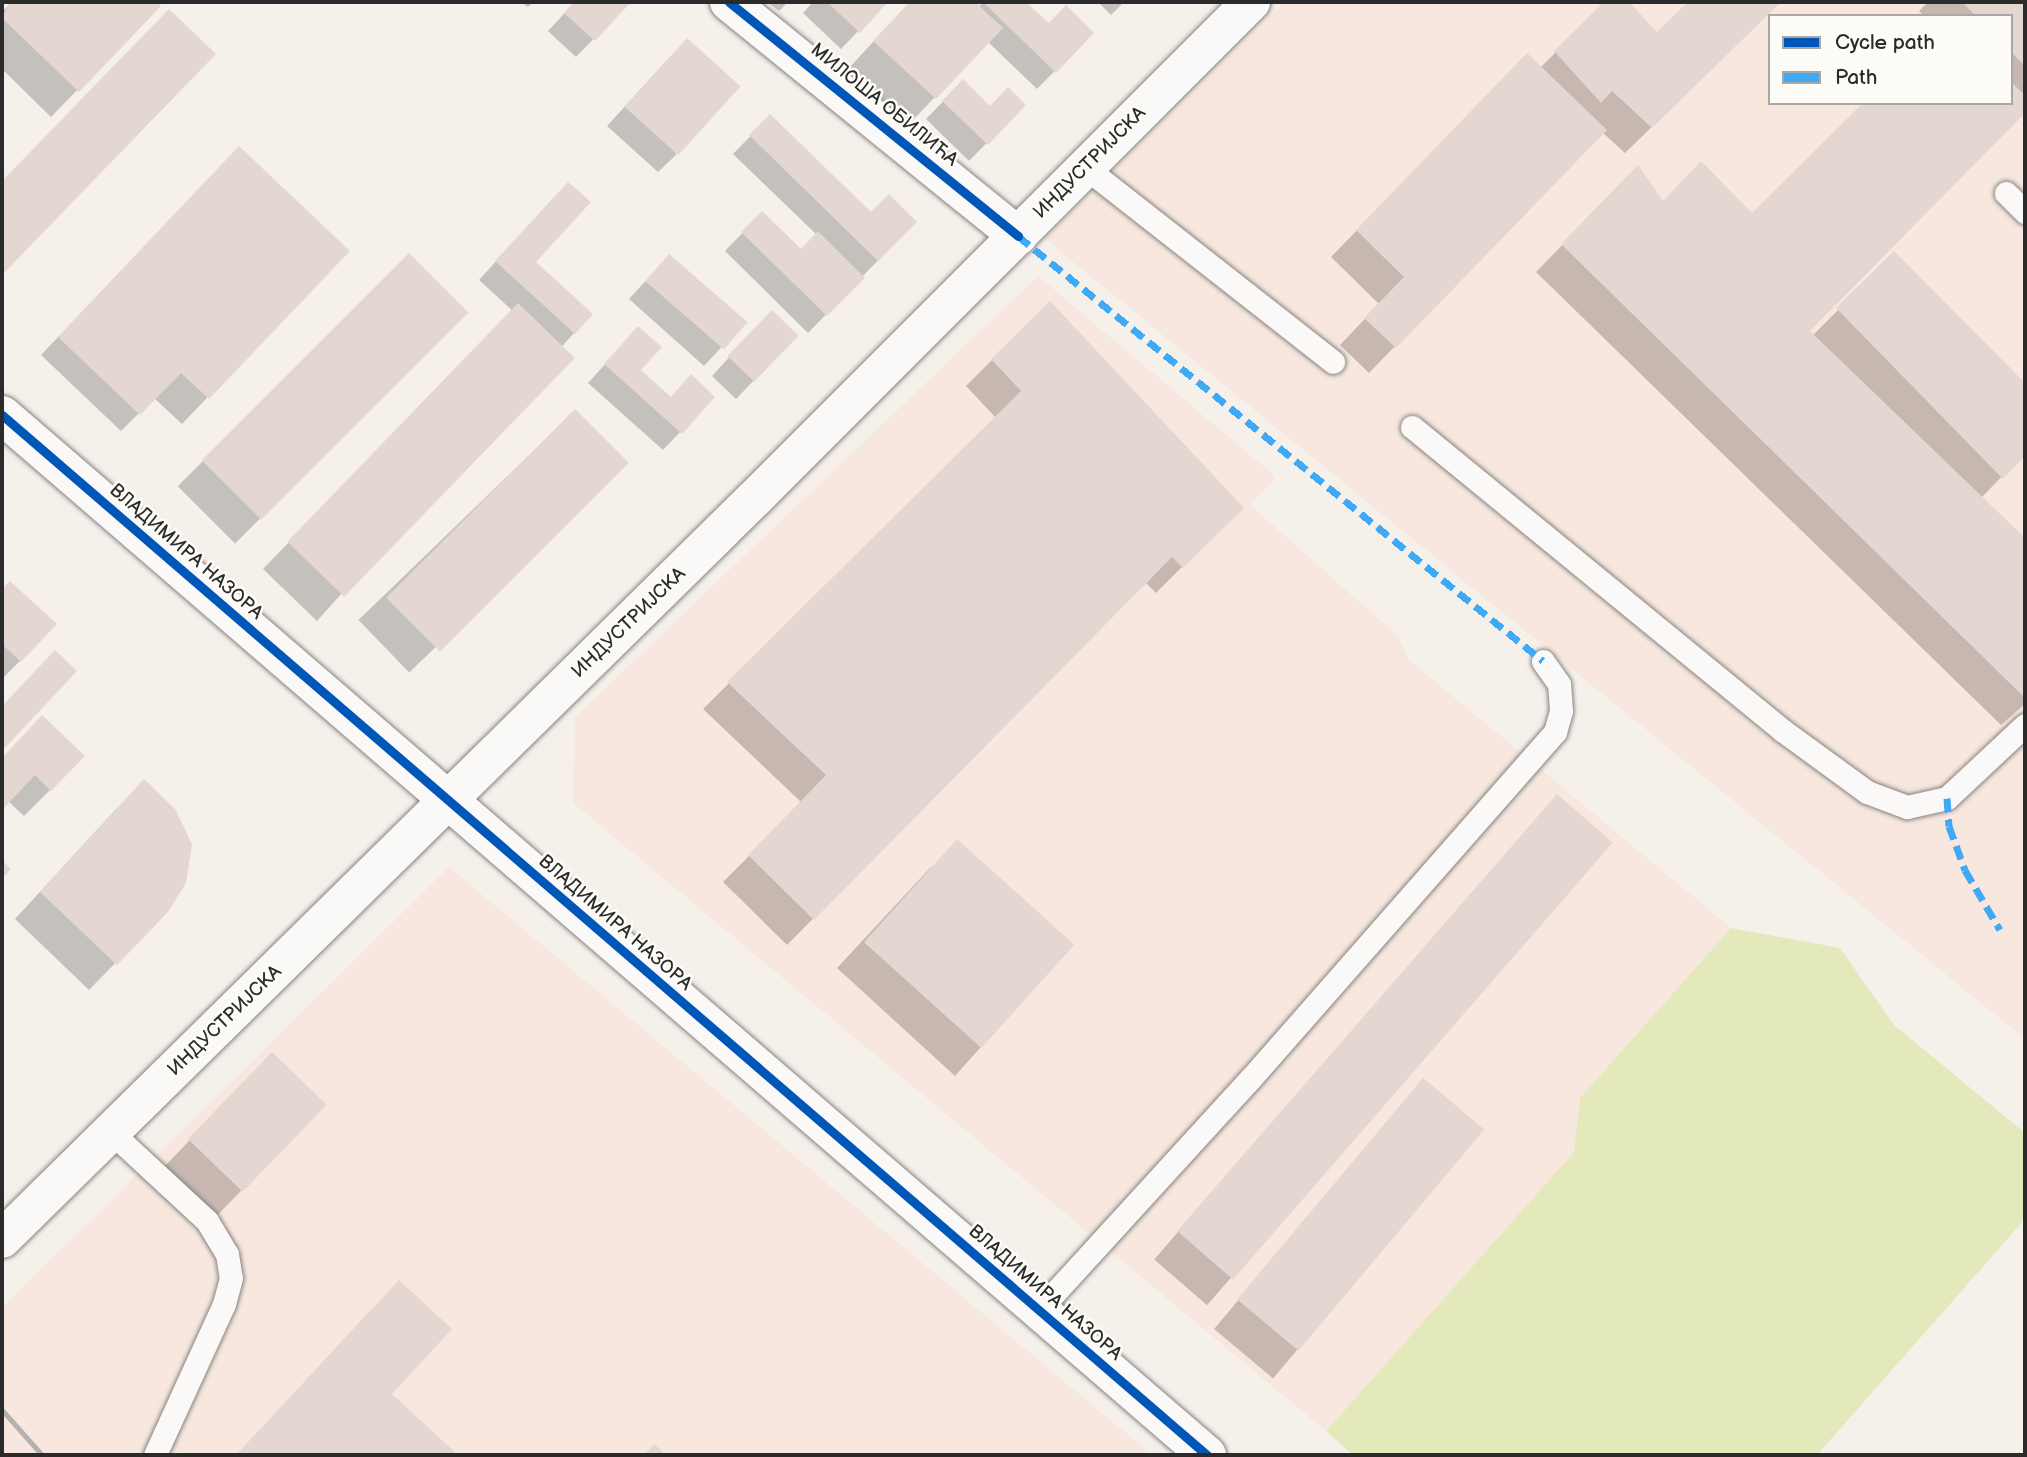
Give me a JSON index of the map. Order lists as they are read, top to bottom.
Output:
{
  "streets": {
    "street": ["МИЛОША ОБИЛИЋА", "ИНДУСТРИЈСКА", "ВЛАДИМИРА НАЗОРА"]
  },
  "crossings": [
    ["МИЛОША ОБИЛИЋА", "ИНДУСТРИЈСКА"],
    ["ИНДУСТРИЈСКА", "ВЛАДИМИРА НАЗОРА"]
  ],
  "legend": ["Cycle path", "Path"]
}
